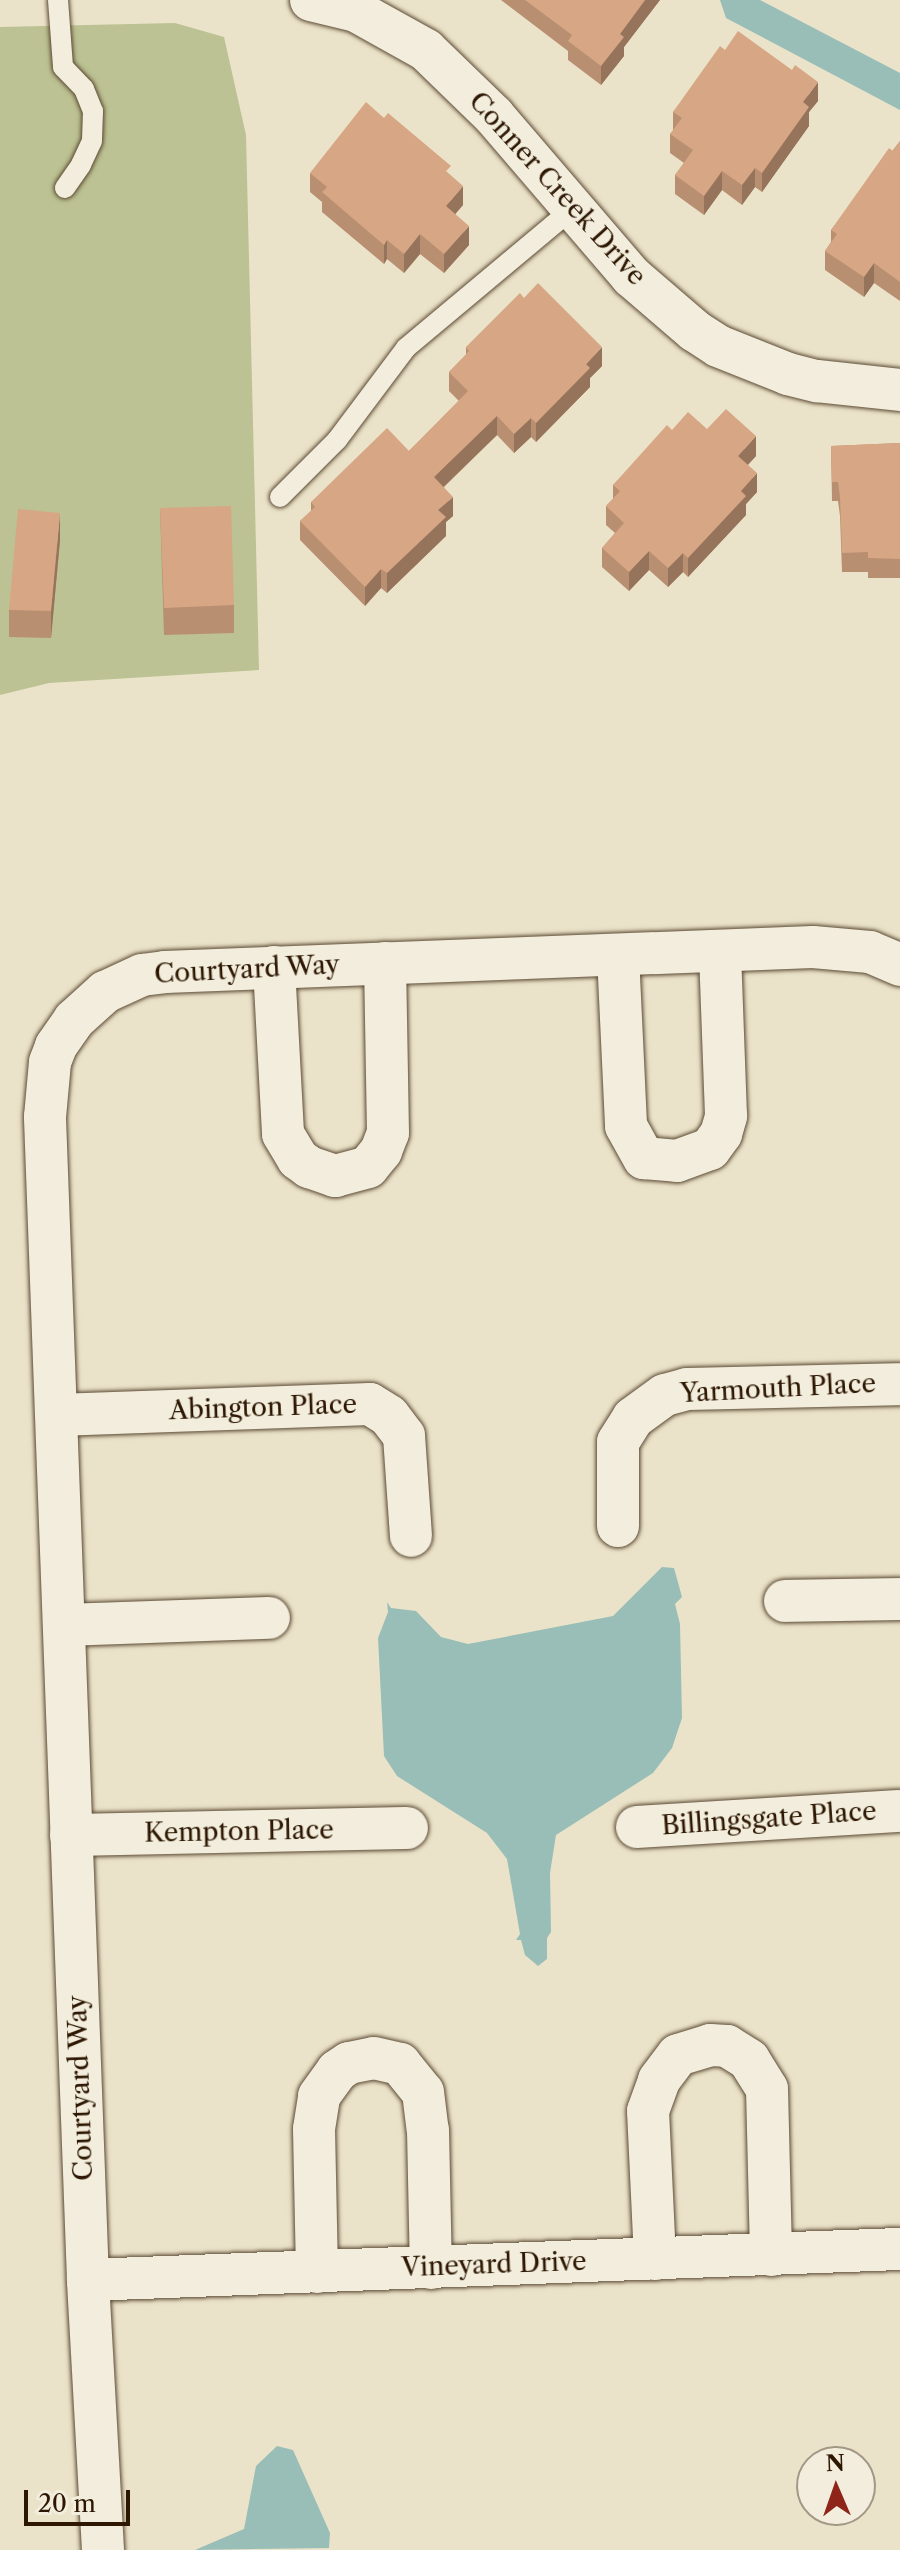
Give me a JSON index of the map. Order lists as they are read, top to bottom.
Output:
{
  "streets": {
    "street": [
      "Conner Creek Drive",
      "Courtyard Way",
      "Yarmouth Place",
      "Abington Place",
      "Billingsgate Place",
      "Kempton Place",
      "Vineyard Drive"
    ]
  },
  "crossings": [
    ["Courtyard Way", "Abington Place"],
    ["Courtyard Way", "Kempton Place"],
    ["Courtyard Way", "Vineyard Drive"]
  ],
  "scale_bar": "20 m",
  "north": "top"
}
